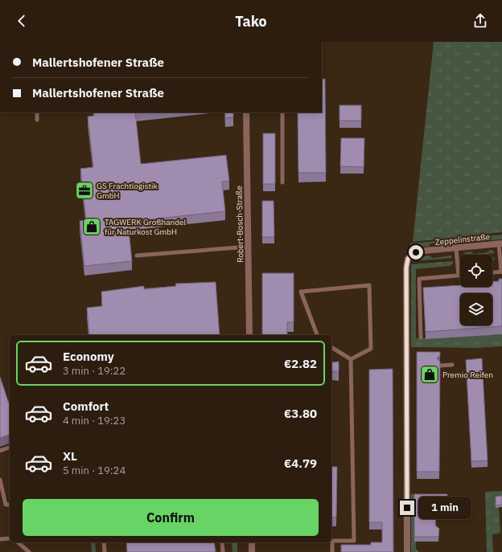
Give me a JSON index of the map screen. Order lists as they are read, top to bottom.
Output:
{
  "streets": {
    "street": ["Robert-Bosch-Straße", "Zeppelinstraße"]
  },
  "places": {
    "office": ["GS Frachtlogistik GmbH"],
    "shop": ["TAGWERK Großhandel für Naturkost GmbH", "Premio Reifen"]
  },
  "page": {
    "header": "Tako",
    "banner": ["Mallertshofener Straße", "Mallertshofener Straße"],
    "list": [
      {
        "name": "Economy",
        "note": "3 min · 19:22",
        "value": "€2.82"
      },
      {
        "name": "Comfort",
        "note": "4 min · 19:23",
        "value": "€3.80"
      },
      {
        "name": "XL",
        "note": "5 min · 19:24",
        "value": "€4.79"
      }
    ],
    "buttons": "Confirm",
    "bubble": "1 min"
  }
}
